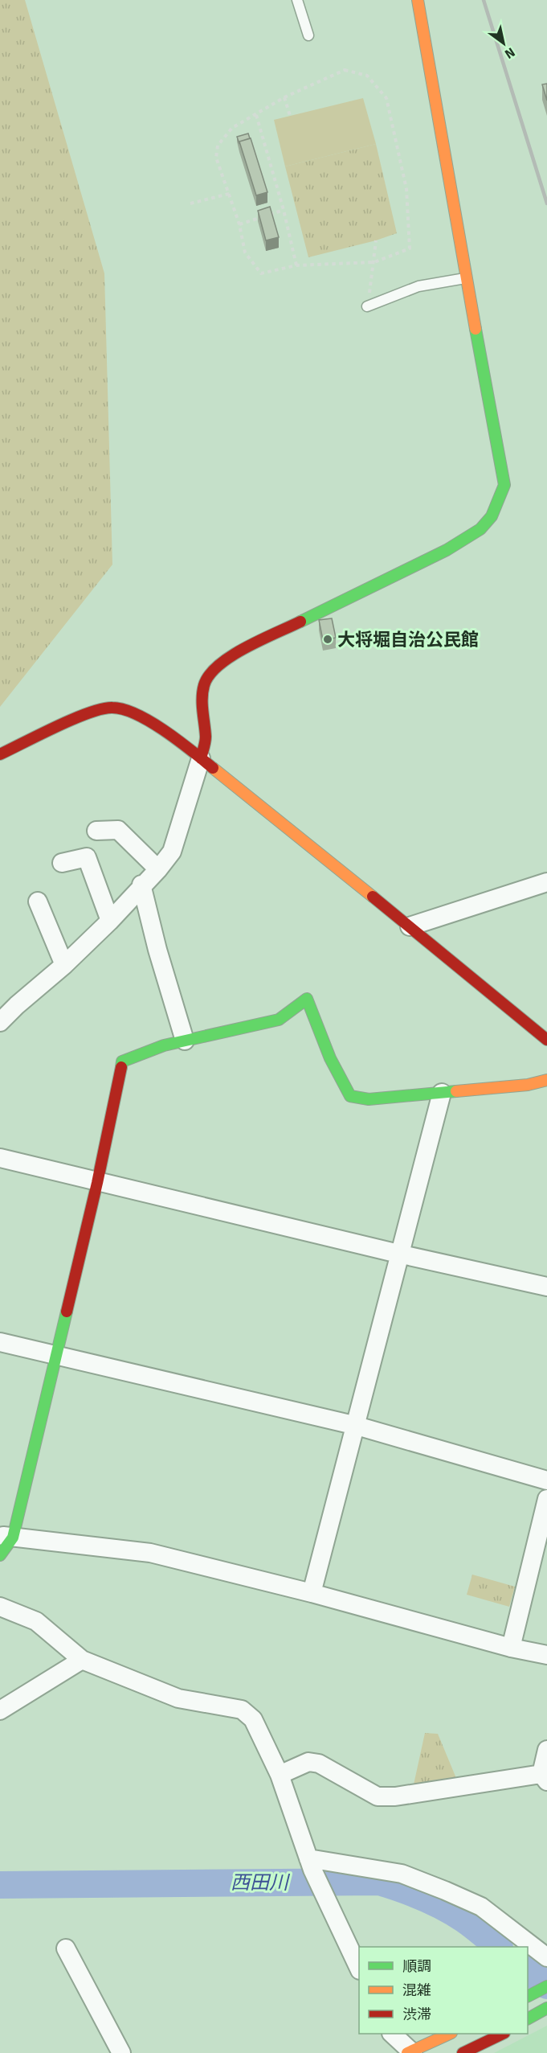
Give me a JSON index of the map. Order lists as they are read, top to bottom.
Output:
{
  "water": ["西田川"],
  "places": ["大将堀自治公民館"],
  "legend": ["順調", "混雑", "渋滞"],
  "north": "bottom right"
}
